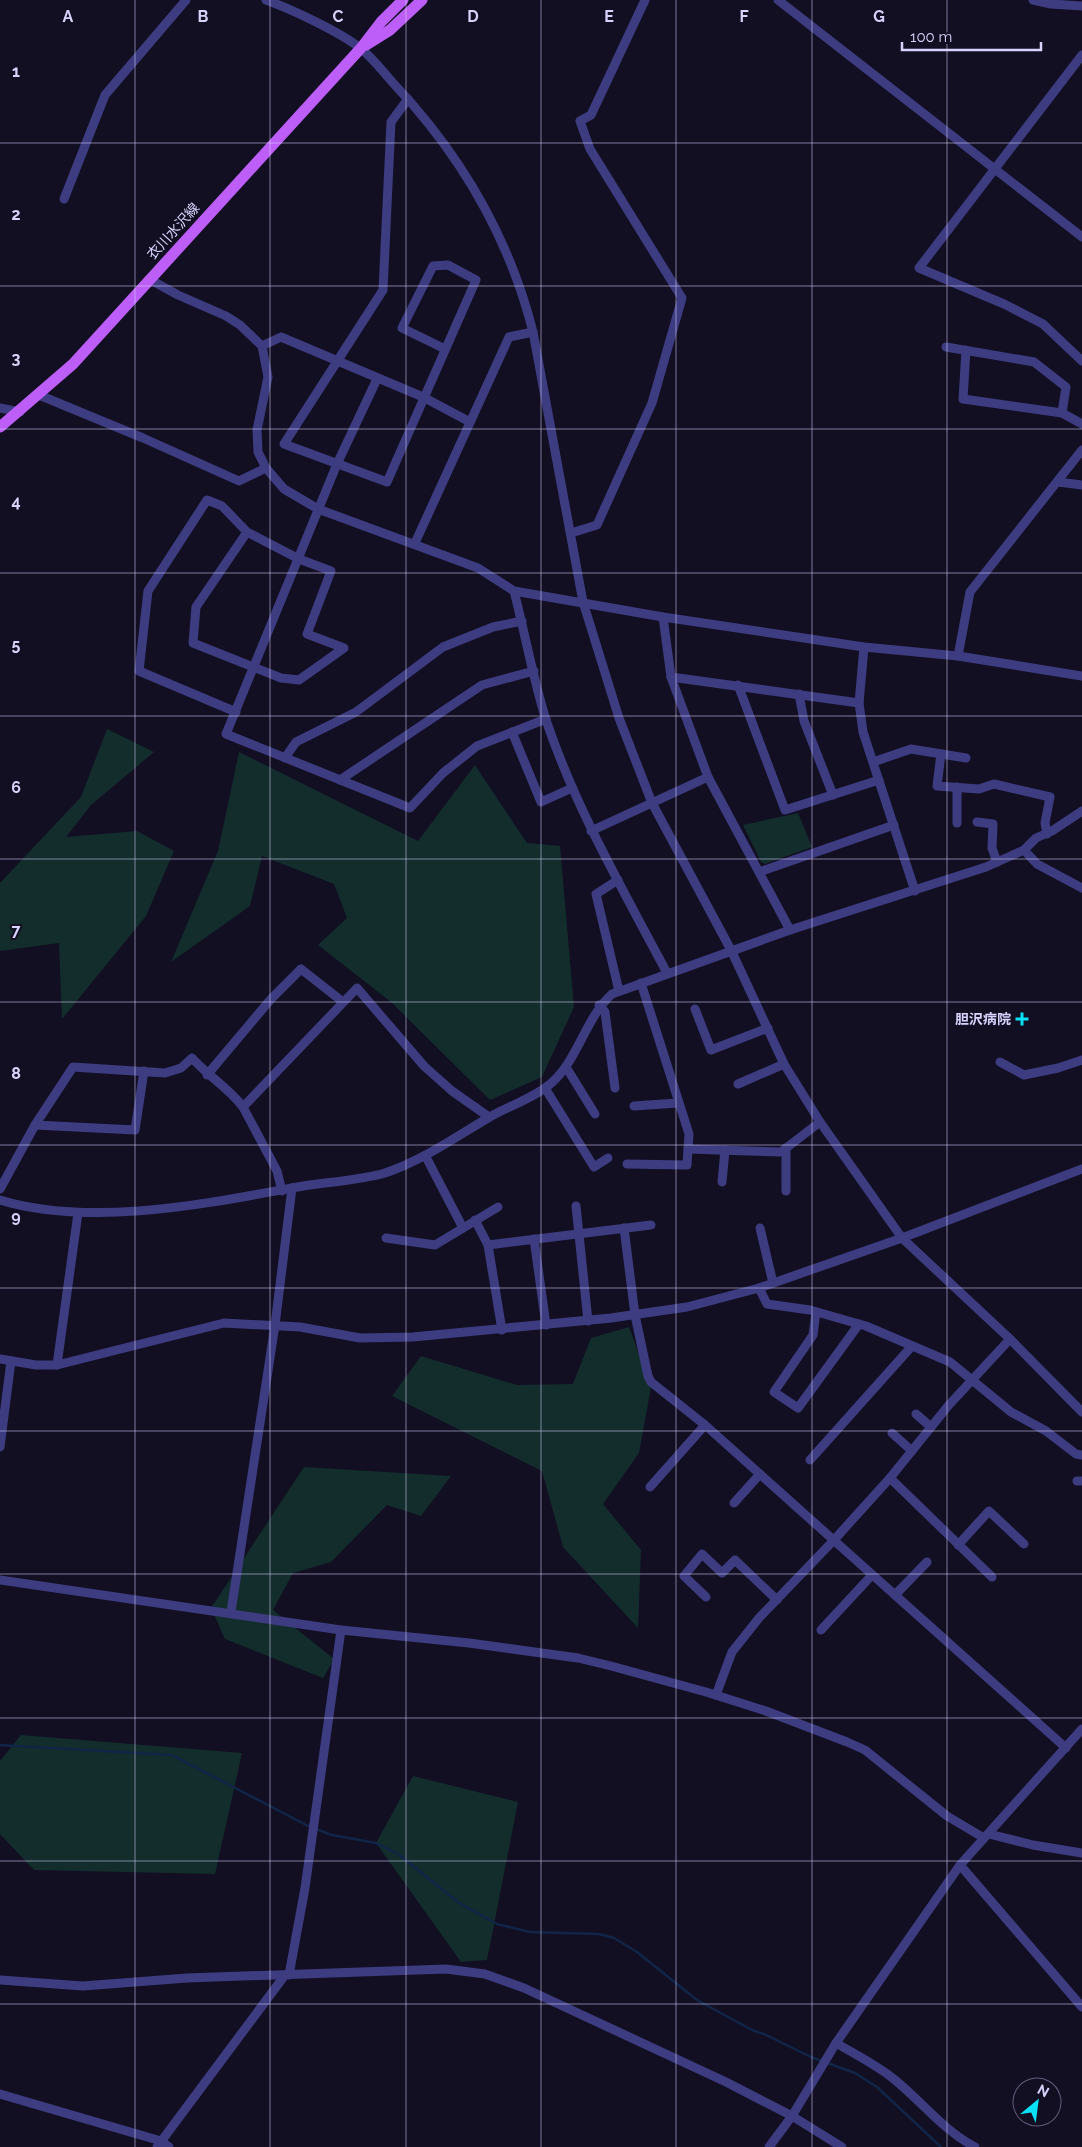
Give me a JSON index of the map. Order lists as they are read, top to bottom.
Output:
{
  "streets": {
    "main road": ["衣川水沢線"]
  },
  "places": {
    "health": ["胆沢病院"]
  },
  "scale_bar": "100 m",
  "north": "top right",
  "grid": {
    "columns": [
      "A",
      "B",
      "C",
      "D",
      "E",
      "F",
      "G"
    ],
    "rows": [
      "1",
      "2",
      "3",
      "4",
      "5",
      "6",
      "7",
      "8",
      "9"
    ]
  }
}
